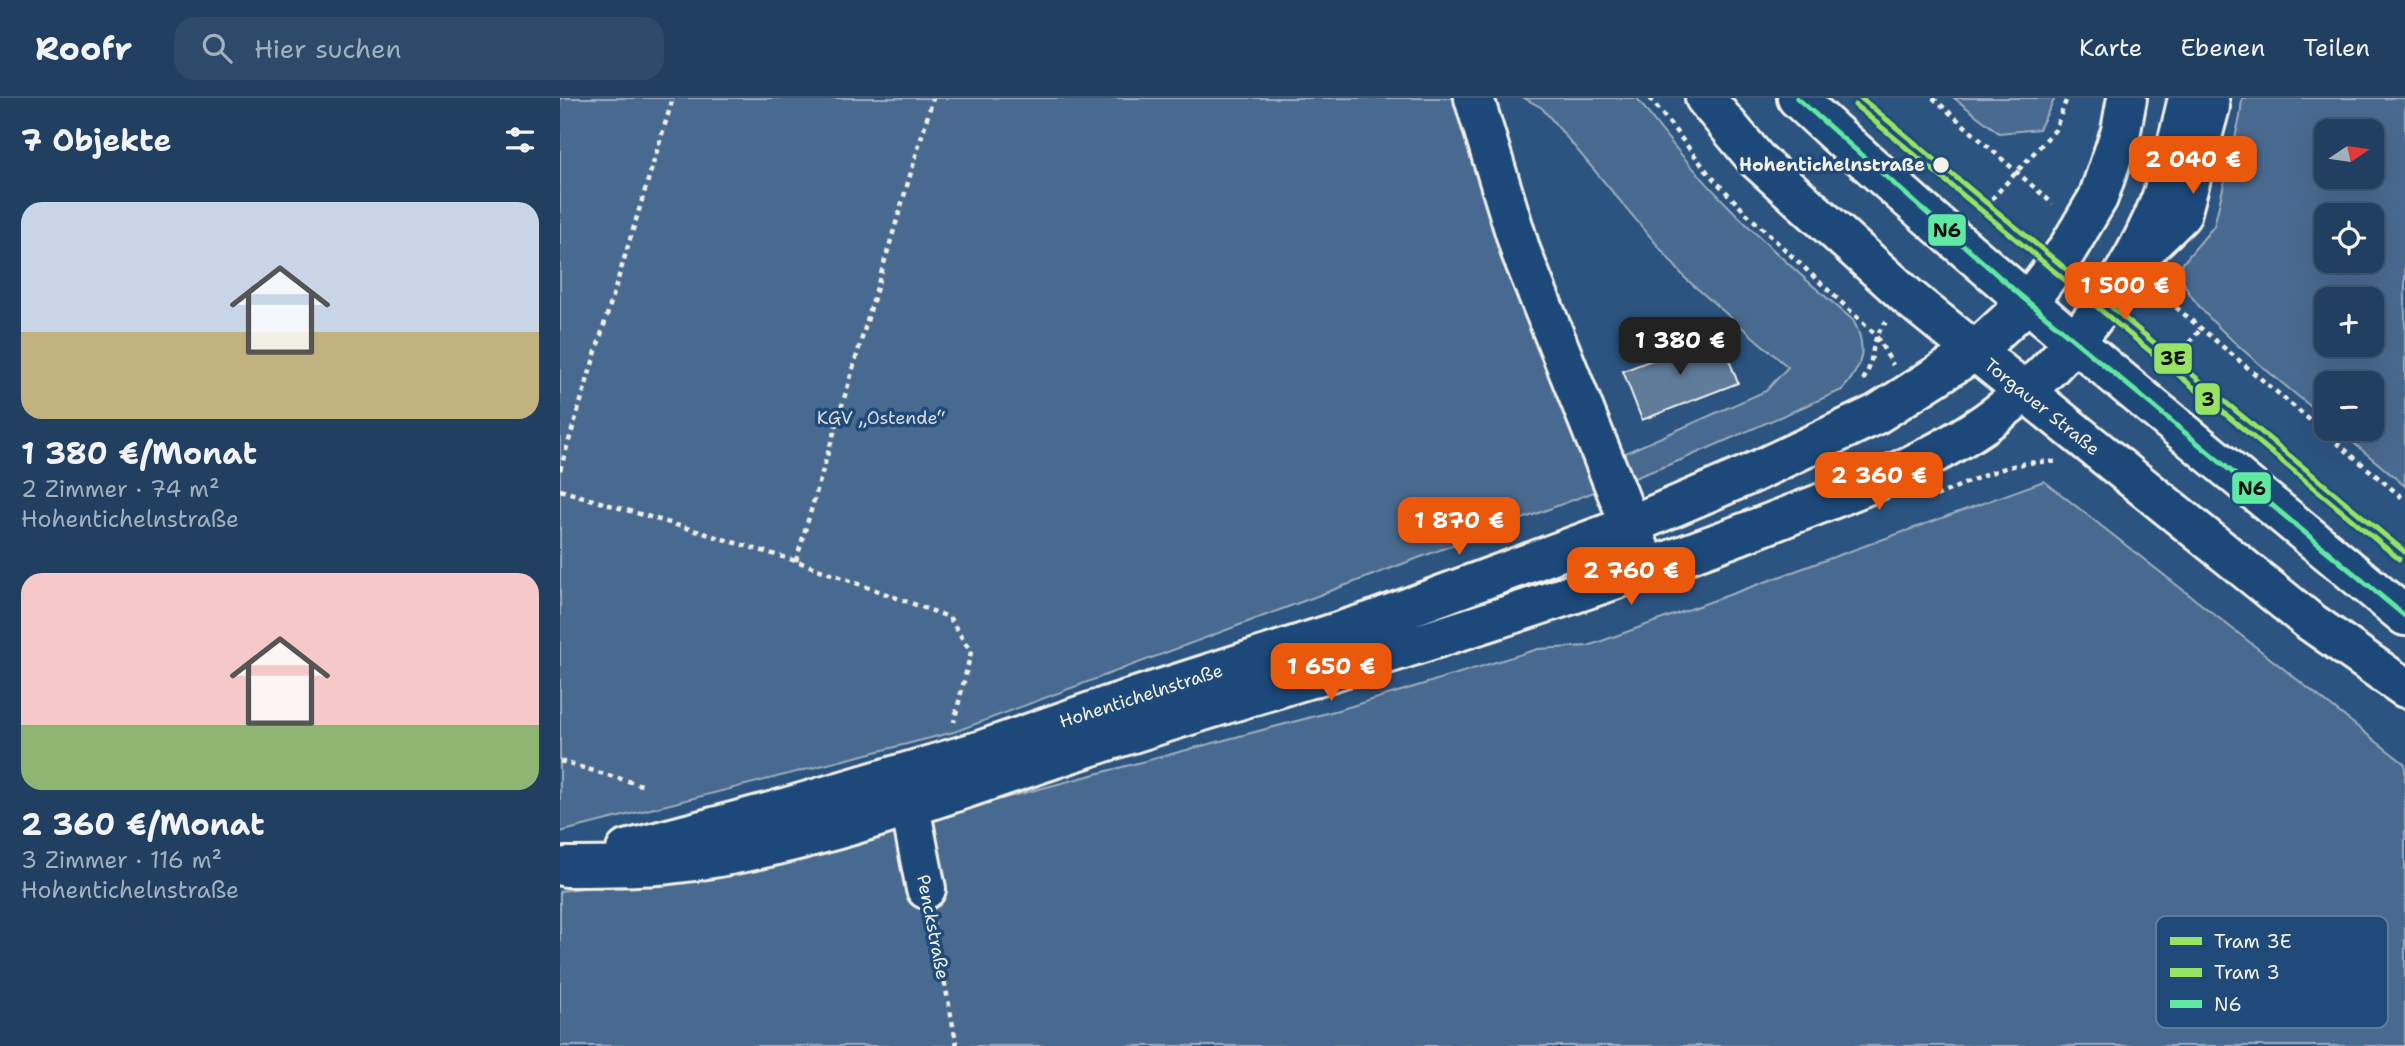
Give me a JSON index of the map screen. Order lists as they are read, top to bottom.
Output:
{
  "streets": {
    "main road": ["Torgauer Straße", "Hohentichelnstraße", "Penckstraße"]
  },
  "crossings": [
    ["Torgauer Straße", "Hohentichelnstraße"],
    ["Hohentichelnstraße", "Penckstraße"]
  ],
  "parks": ["KGV „Ostende“"],
  "places": ["Hohentichelnstraße"],
  "lines": ["tram line 3E", "transit line N6", "tram line 3"],
  "legend": ["Tram 3E", "Tram 3", "N6"],
  "north": "right",
  "page": {
    "header": "Roofr",
    "search": "Hier suchen",
    "nav": ["Karte", "Ebenen", "Teilen"],
    "heading": "7 Objekte",
    "map_buttons": ["+", "−"],
    "price": [
      "2 040 €",
      "1 500 €",
      "1 380 €",
      "2 360 €",
      "1 870 €",
      "2 760 €",
      "1 650 €"
    ],
    "list": [
      {
        "name": "1 380 €/Monat",
        "note": "2 Zimmer · 74 m² · Hohentichelnstraße"
      },
      {
        "name": "2 360 €/Monat",
        "note": "3 Zimmer · 116 m² · Hohentichelnstraße"
      }
    ]
  }
}
